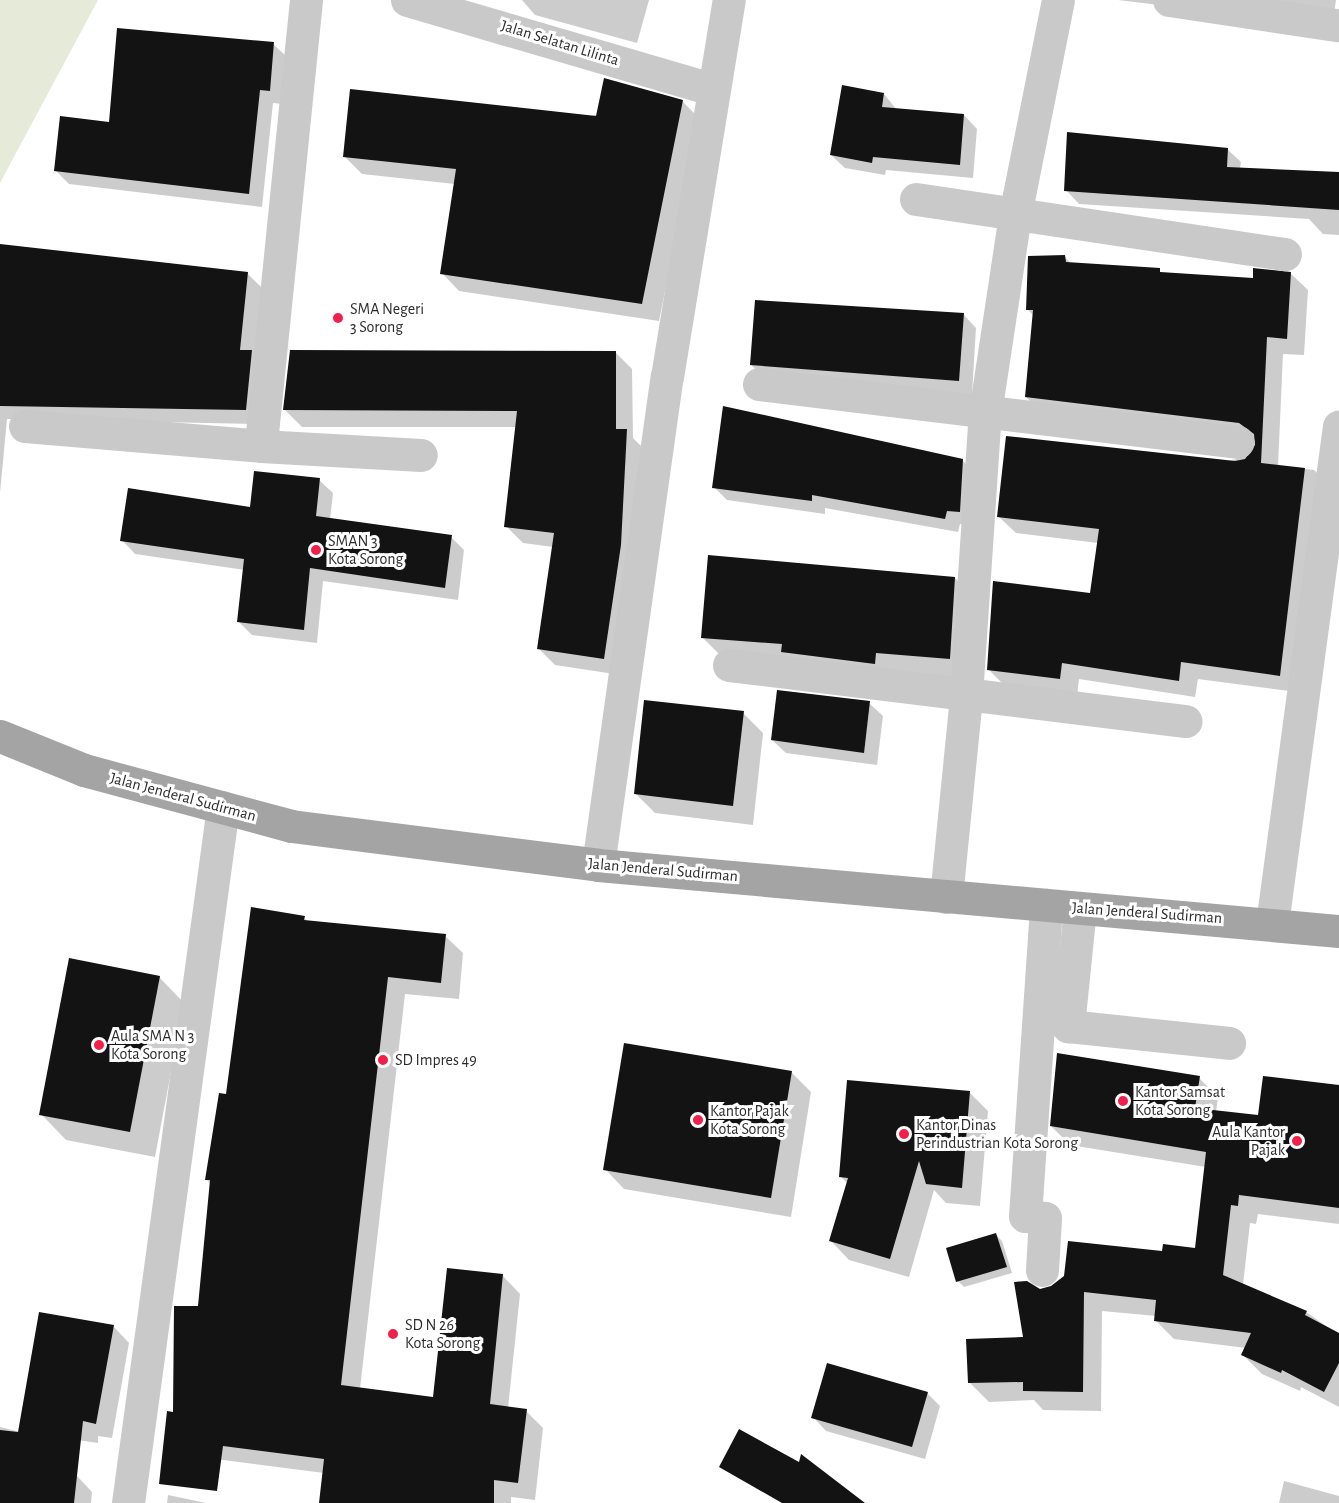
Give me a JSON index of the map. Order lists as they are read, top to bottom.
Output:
{
  "streets": {
    "main road": ["Jalan Jenderal Sudirman"],
    "street": ["Jalan Selatan Lilinta"]
  },
  "places": [
    "SMA Negeri 3 Sorong",
    "SMAN 3 Kota Sorong",
    "Aula SMA N 3 Kota Sorong",
    "SD Impres 49",
    "Kantor Samsat Kota Sorong",
    "Kantor Pajak Kota Sorong",
    "Kantor Dinas Perindustrian Kota Sorong",
    "Aula Kantor Pajak",
    "SD N 26 Kota Sorong"
  ]
}
